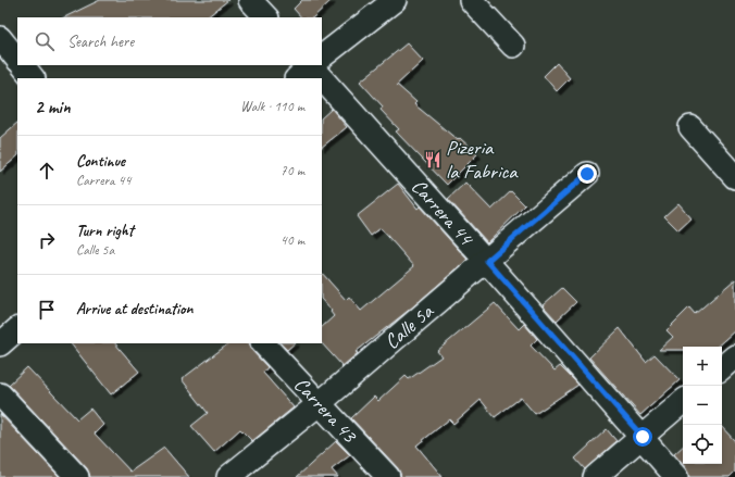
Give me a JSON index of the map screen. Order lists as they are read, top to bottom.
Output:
{
  "streets": {
    "street": ["Carrera 44", "Calle 5a", "Carrera 43"]
  },
  "crossings": [
    ["Carrera 44", "Calle 5a"],
    ["Calle 5a", "Carrera 43"]
  ],
  "places": {
    "restaurant": ["Pizeria la Fabrica"]
  },
  "page": {
    "search": "Search here",
    "heading": ["2 min", "Walk · 110 m"],
    "list": [
      ["Continue", "Carrera 44", "70 m"],
      ["Turn right", "Calle 5a", "40 m"],
      "Arrive at destination"
    ],
    "map_buttons": ["+", "−"]
  }
}
